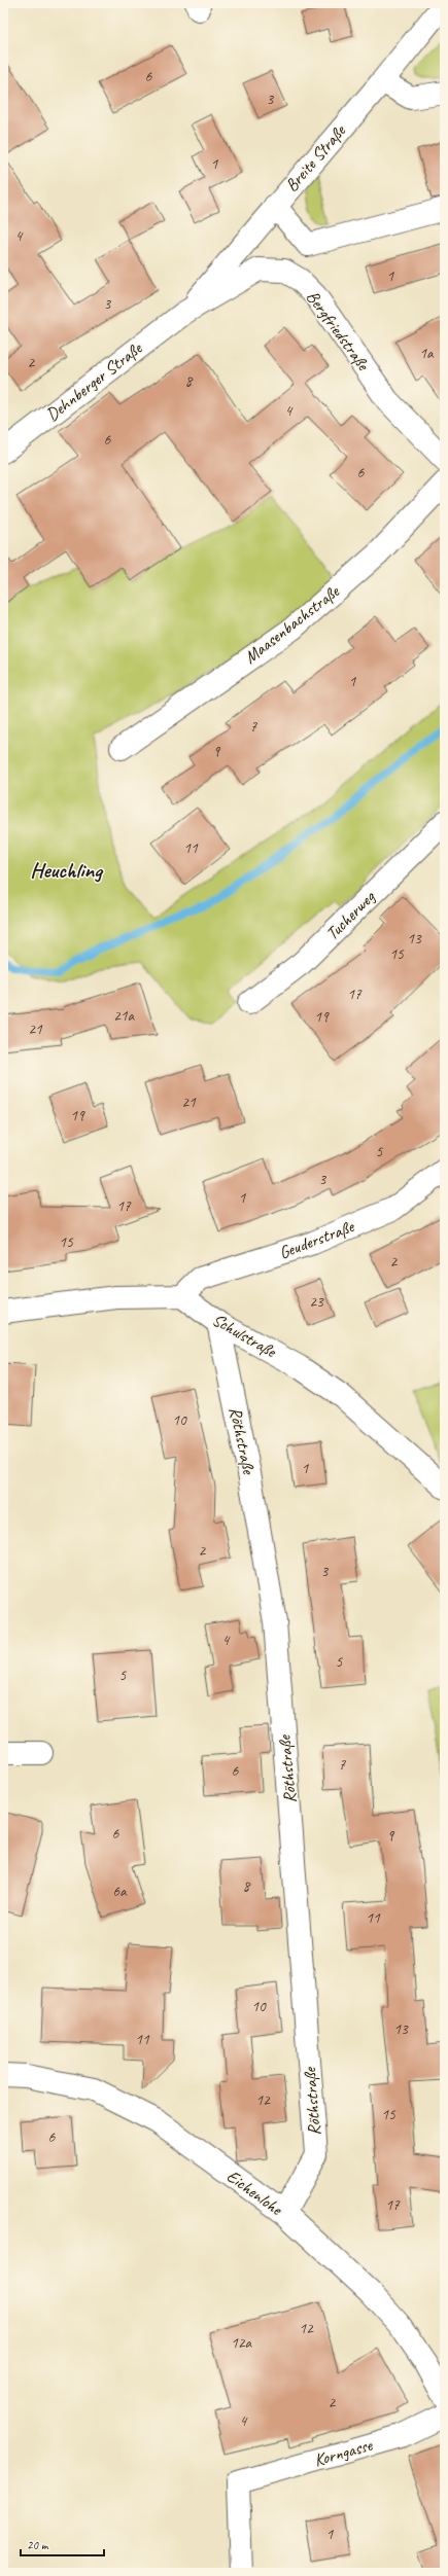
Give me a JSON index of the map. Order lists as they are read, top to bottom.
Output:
{
  "streets": {
    "street": [
      "Breite Straße",
      "Bergfriedstraße",
      "Dehnberger Straße",
      "Maasenbachstraße",
      "Tucherweg",
      "Geuderstraße",
      "Schulstraße",
      "Röthstraße",
      "Eichenlohe",
      "Korngasse"
    ]
  },
  "crossings": [
    ["Breite Straße", "Bergfriedstraße"],
    ["Breite Straße", "Dehnberger Straße"],
    ["Bergfriedstraße", "Dehnberger Straße"],
    ["Geuderstraße", "Schulstraße"],
    ["Schulstraße", "Röthstraße"],
    ["Röthstraße", "Eichenlohe"]
  ],
  "districts": ["Heuchling"],
  "house_numbers": [
    "6",
    "3",
    "1",
    "4",
    "1",
    "3",
    "1a",
    "2",
    "8",
    "4",
    "6",
    "6",
    "1",
    "7",
    "9",
    "11",
    "13",
    "15",
    "17",
    "21a",
    "19",
    "21",
    "21",
    "19",
    "5",
    "3",
    "1",
    "17",
    "15",
    "2",
    "23",
    "10",
    "1",
    "2",
    "3",
    "4",
    "5",
    "5",
    "7",
    "6",
    "6",
    "9",
    "8",
    "6a",
    "11",
    "10",
    "13",
    "11",
    "12",
    "15",
    "6",
    "17",
    "12",
    "12a",
    "2",
    "4",
    "1"
  ],
  "scale_bar": "20 m"
}
